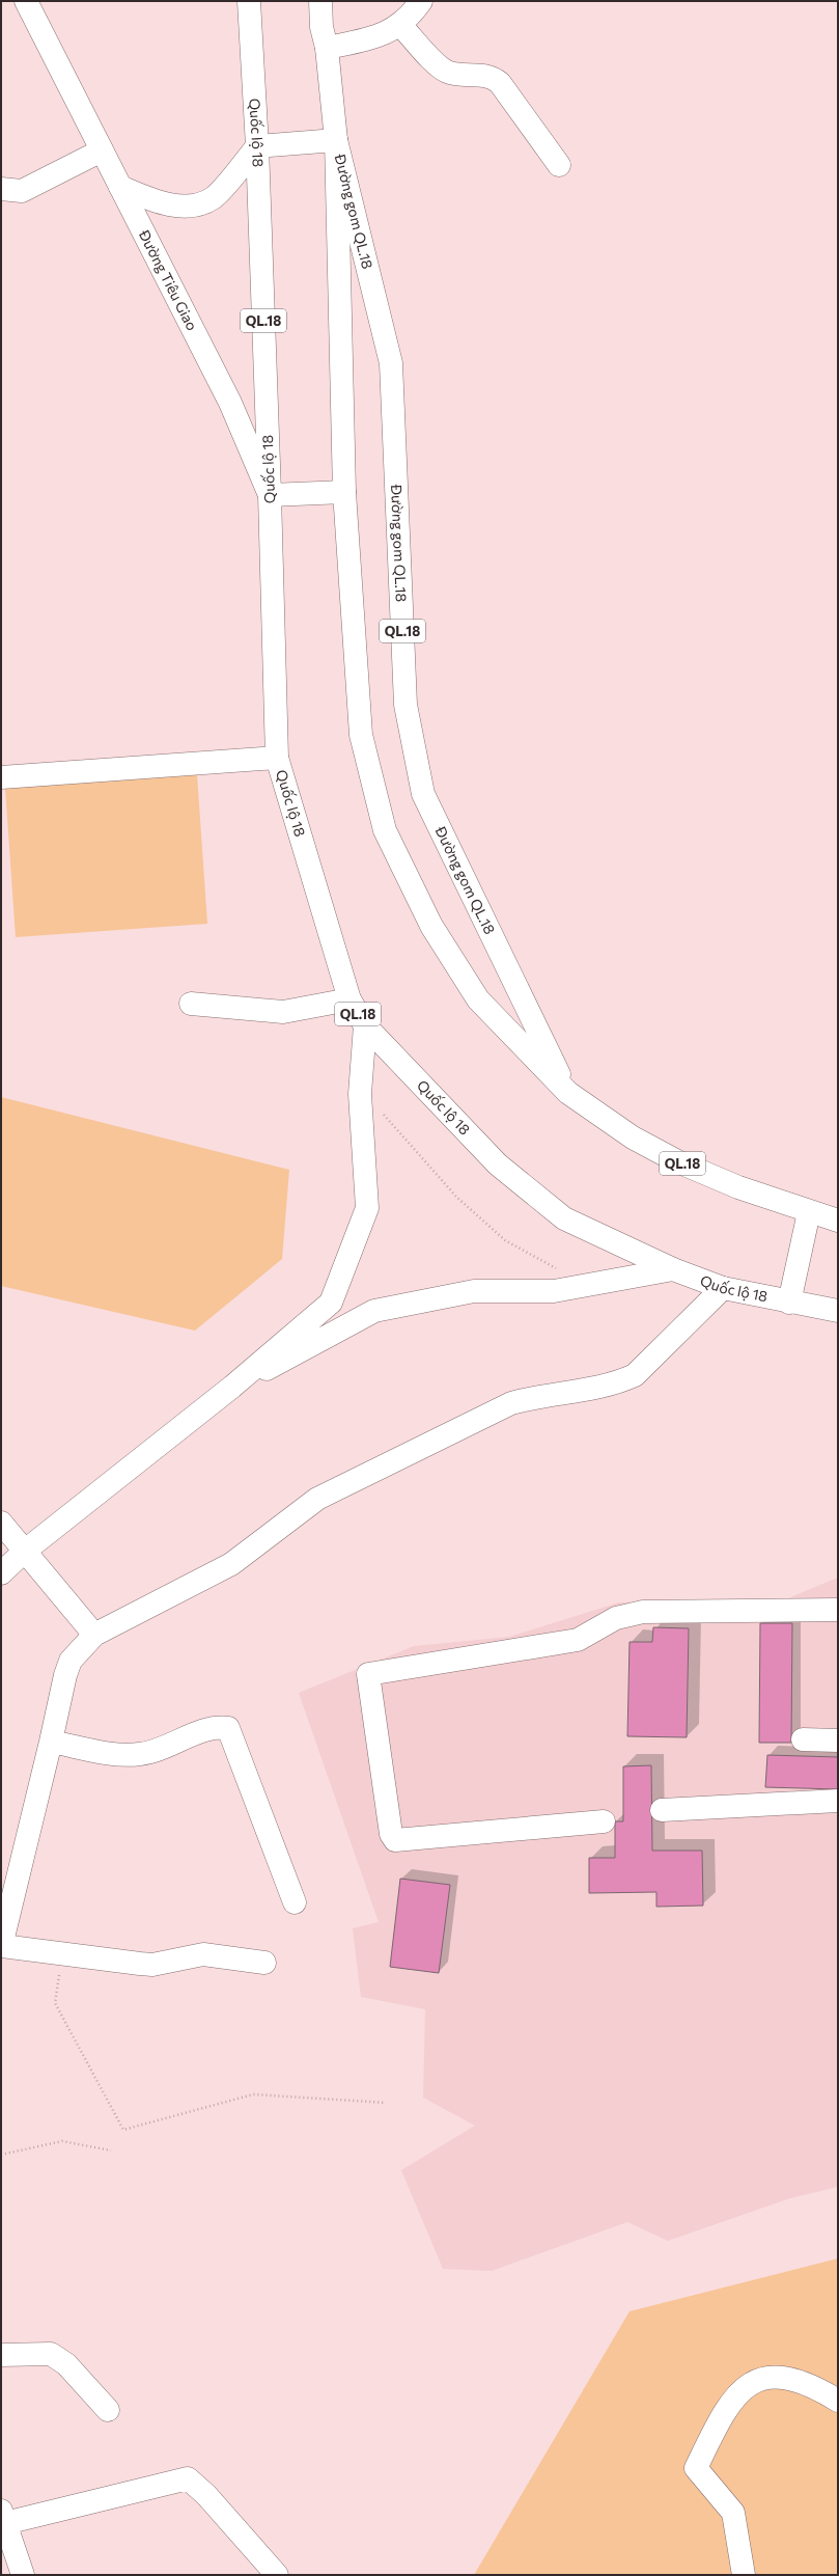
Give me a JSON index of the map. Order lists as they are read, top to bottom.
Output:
{
  "streets": {
    "main road": [
      "Quốc lộ 18",
      "Đường gom QL.18",
      "Đường Tiêu Giao",
      "QL.18"
    ]
  },
  "crossings": [
    ["Quốc lộ 18", "Đường Tiêu Giao"],
    ["Đường gom QL.18", "QL.18"]
  ]
}
